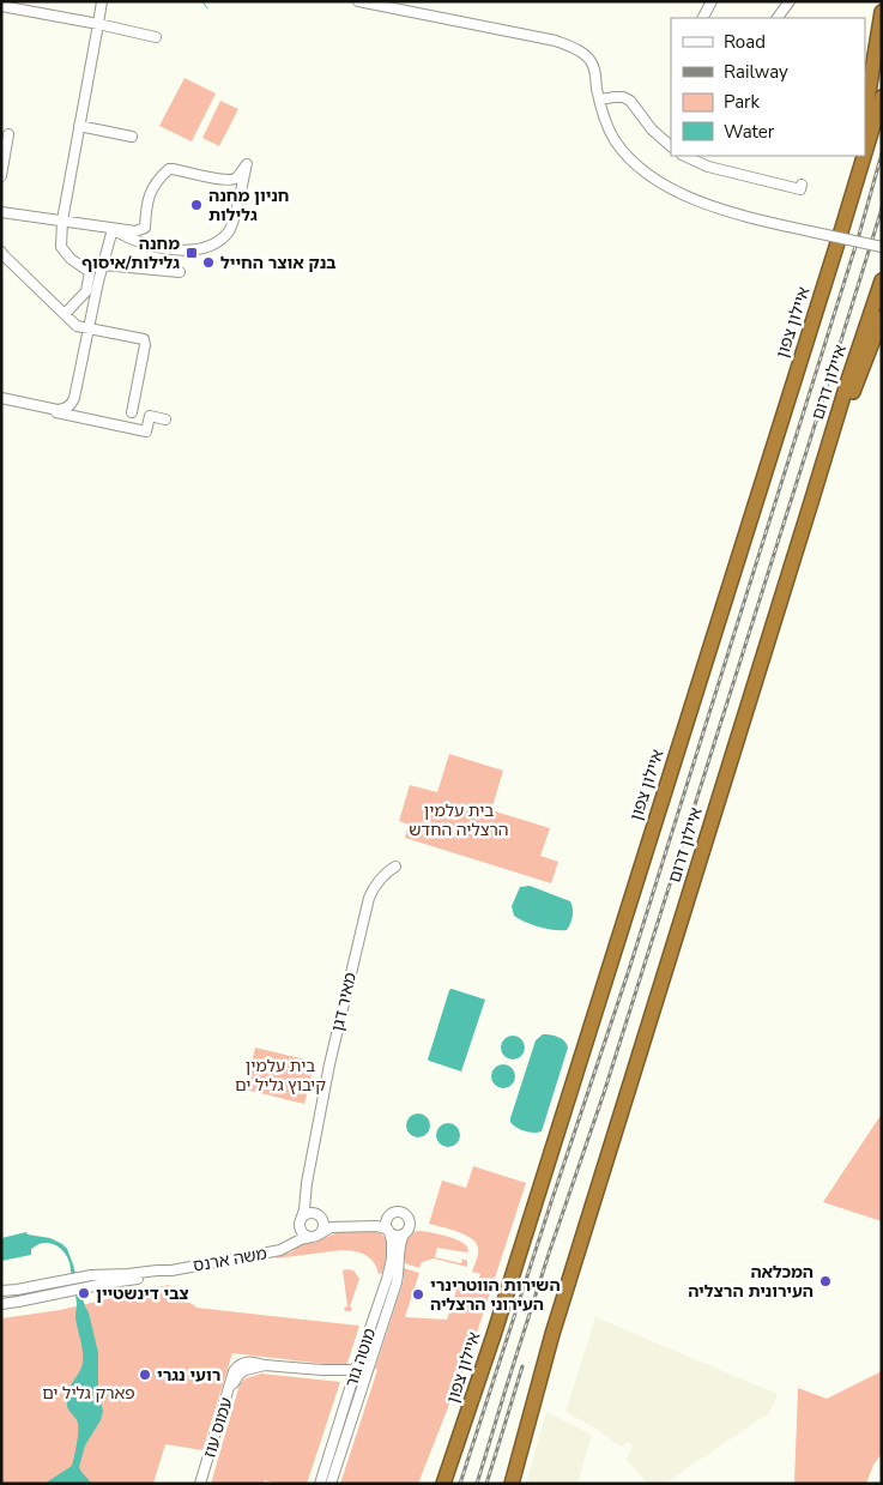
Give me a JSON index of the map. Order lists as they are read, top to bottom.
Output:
{
  "streets": {
    "highway": ["איילון צפון", "איילון דרום"],
    "street": [
      "מאיר דגן",
      "משה ארנס",
      "מוטה גור",
      "עמוס עוז"
    ]
  },
  "crossings": [
    ["מאיר דגן", "משה ארנס"],
    ["משה ארנס", "מוטה גור"],
    ["מוטה גור", "עמוס עוז"]
  ],
  "parks": ["בית עלמין הרצליה החדש", "בית עלמין קיבוץ גליל ים", "פארק גליל ים"],
  "places": {
    "other": [
      "חניון מחנה גלילות",
      "בנק אוצר החייל",
      "המכלאה העירונית הרצליה",
      "צבי דינשטיין",
      "השירות הווטרינרי העירוני הרצליה",
      "רועי נגרי"
    ],
    "transit": ["מחנה גלילות/איסוף"]
  },
  "legend": [
    "Road",
    "Railway",
    "Park",
    "Water"
  ]
}
